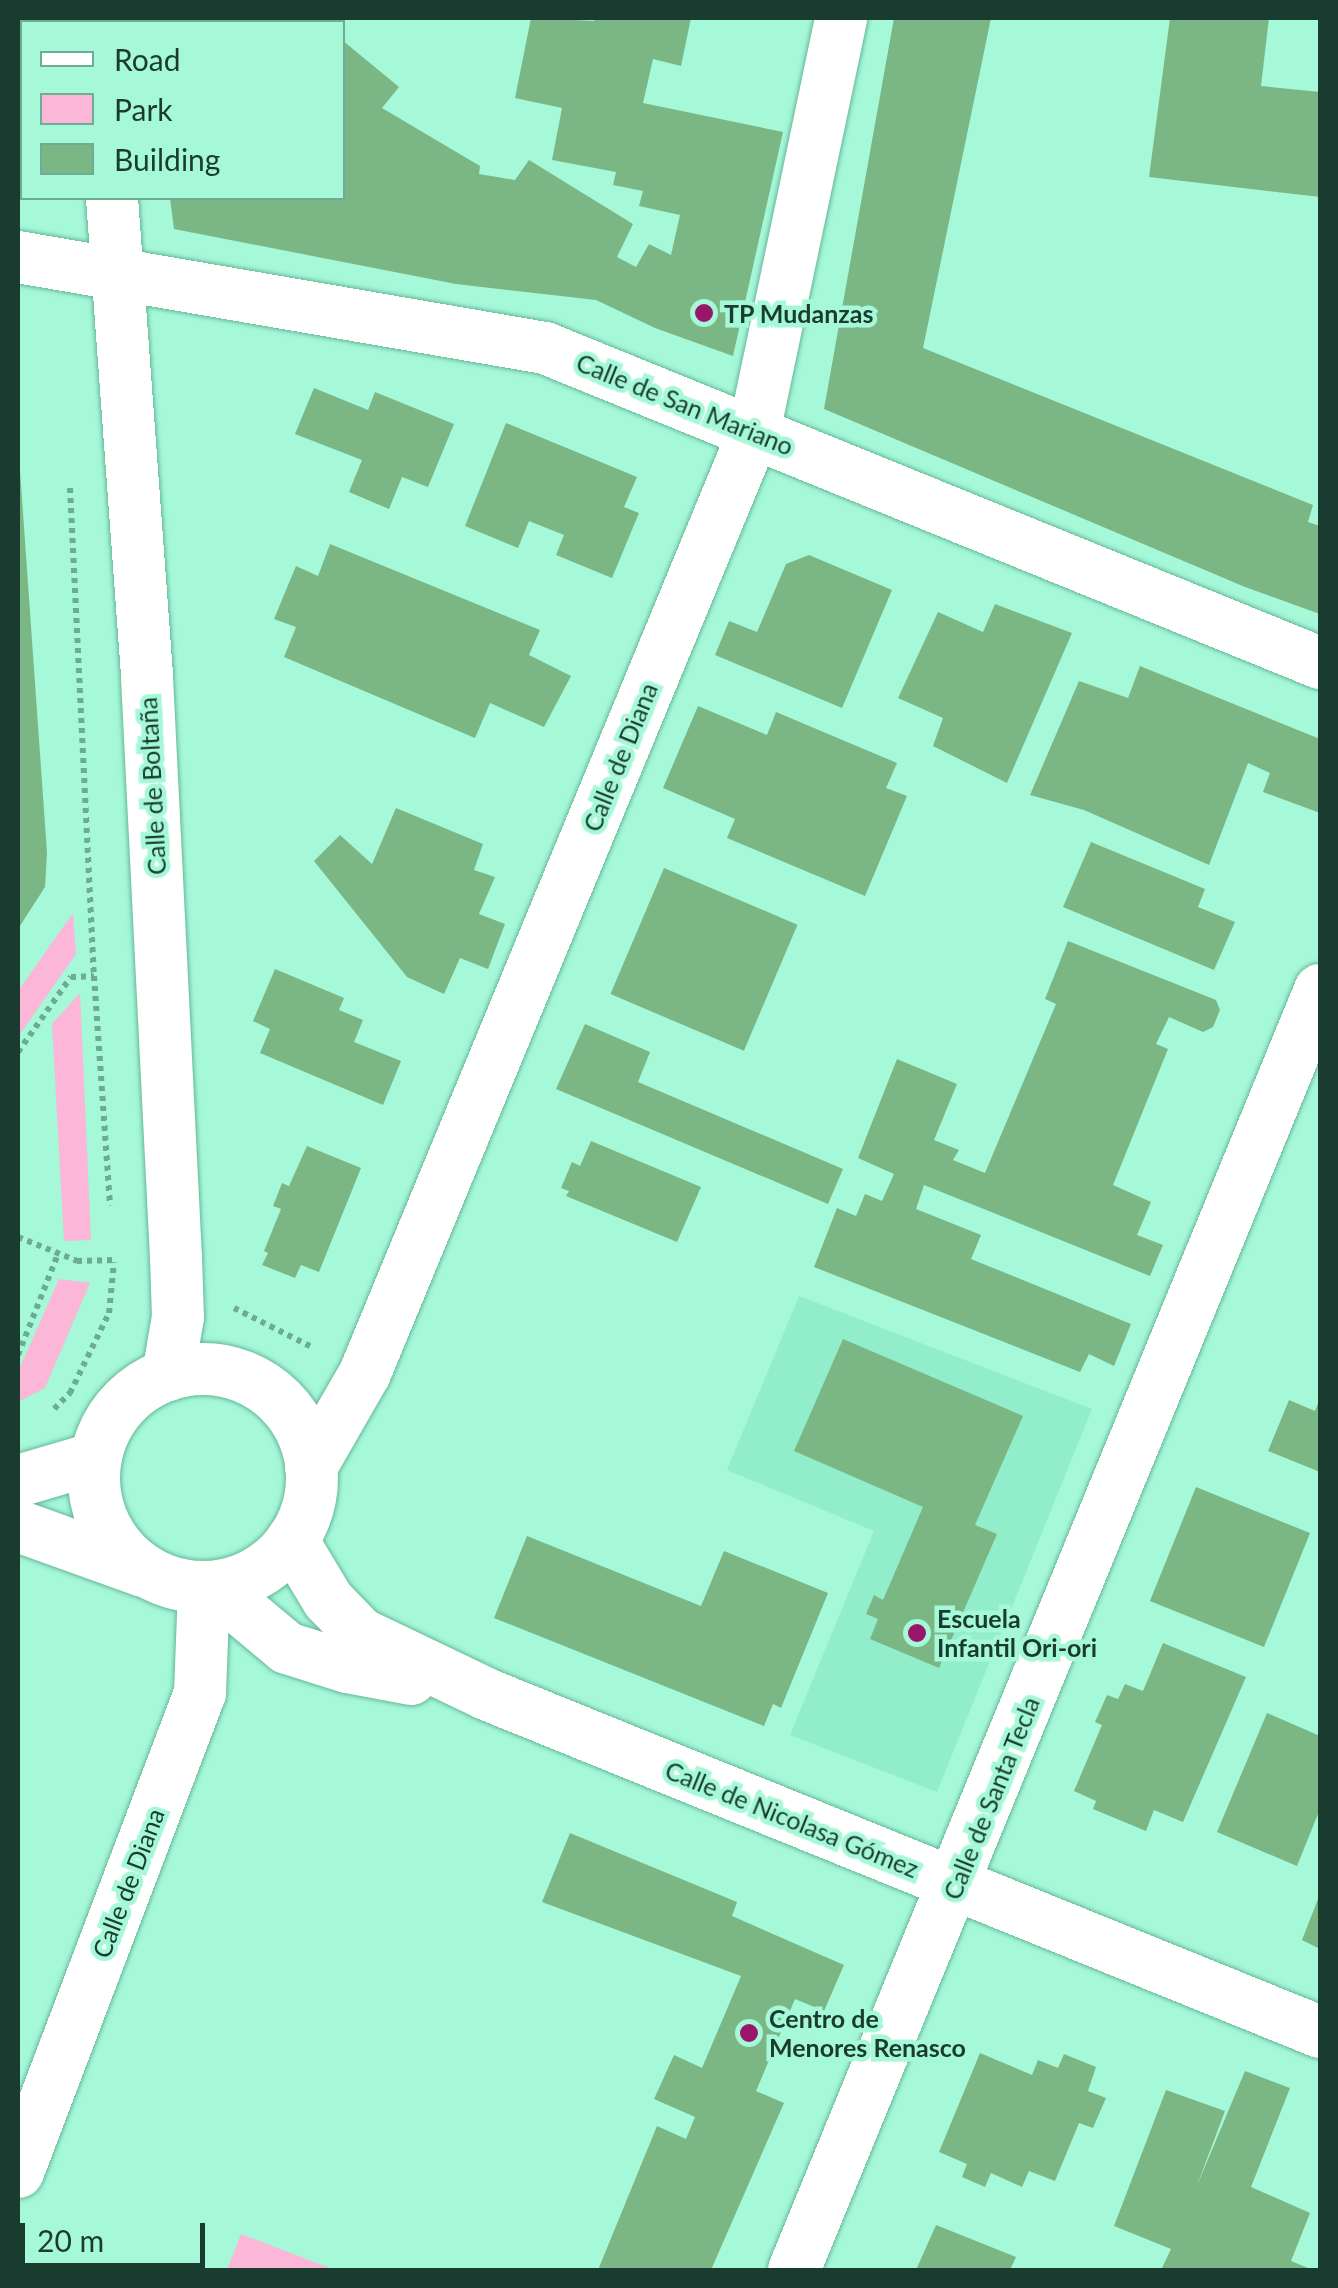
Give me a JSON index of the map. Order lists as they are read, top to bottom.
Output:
{
  "streets": {
    "street": [
      "Calle de San Mariano",
      "Calle de Diana",
      "Calle de Boltaña",
      "Calle de Santa Tecla",
      "Calle de Nicolasa Gómez"
    ]
  },
  "crossings": [
    ["Calle de San Mariano", "Calle de Diana"],
    ["Calle de San Mariano", "Calle de Boltaña"],
    ["Calle de Diana", "Calle de Boltaña"],
    ["Calle de Diana", "Calle de Nicolasa Gómez"],
    ["Calle de Boltaña", "Calle de Nicolasa Gómez"],
    ["Calle de Santa Tecla", "Calle de Nicolasa Gómez"]
  ],
  "places": ["TP Mudanzas", "Escuela Infantil Ori-ori", "Centro de Menores Renasco"],
  "legend": ["Road", "Park", "Building"],
  "scale_bar": "20 m"
}
